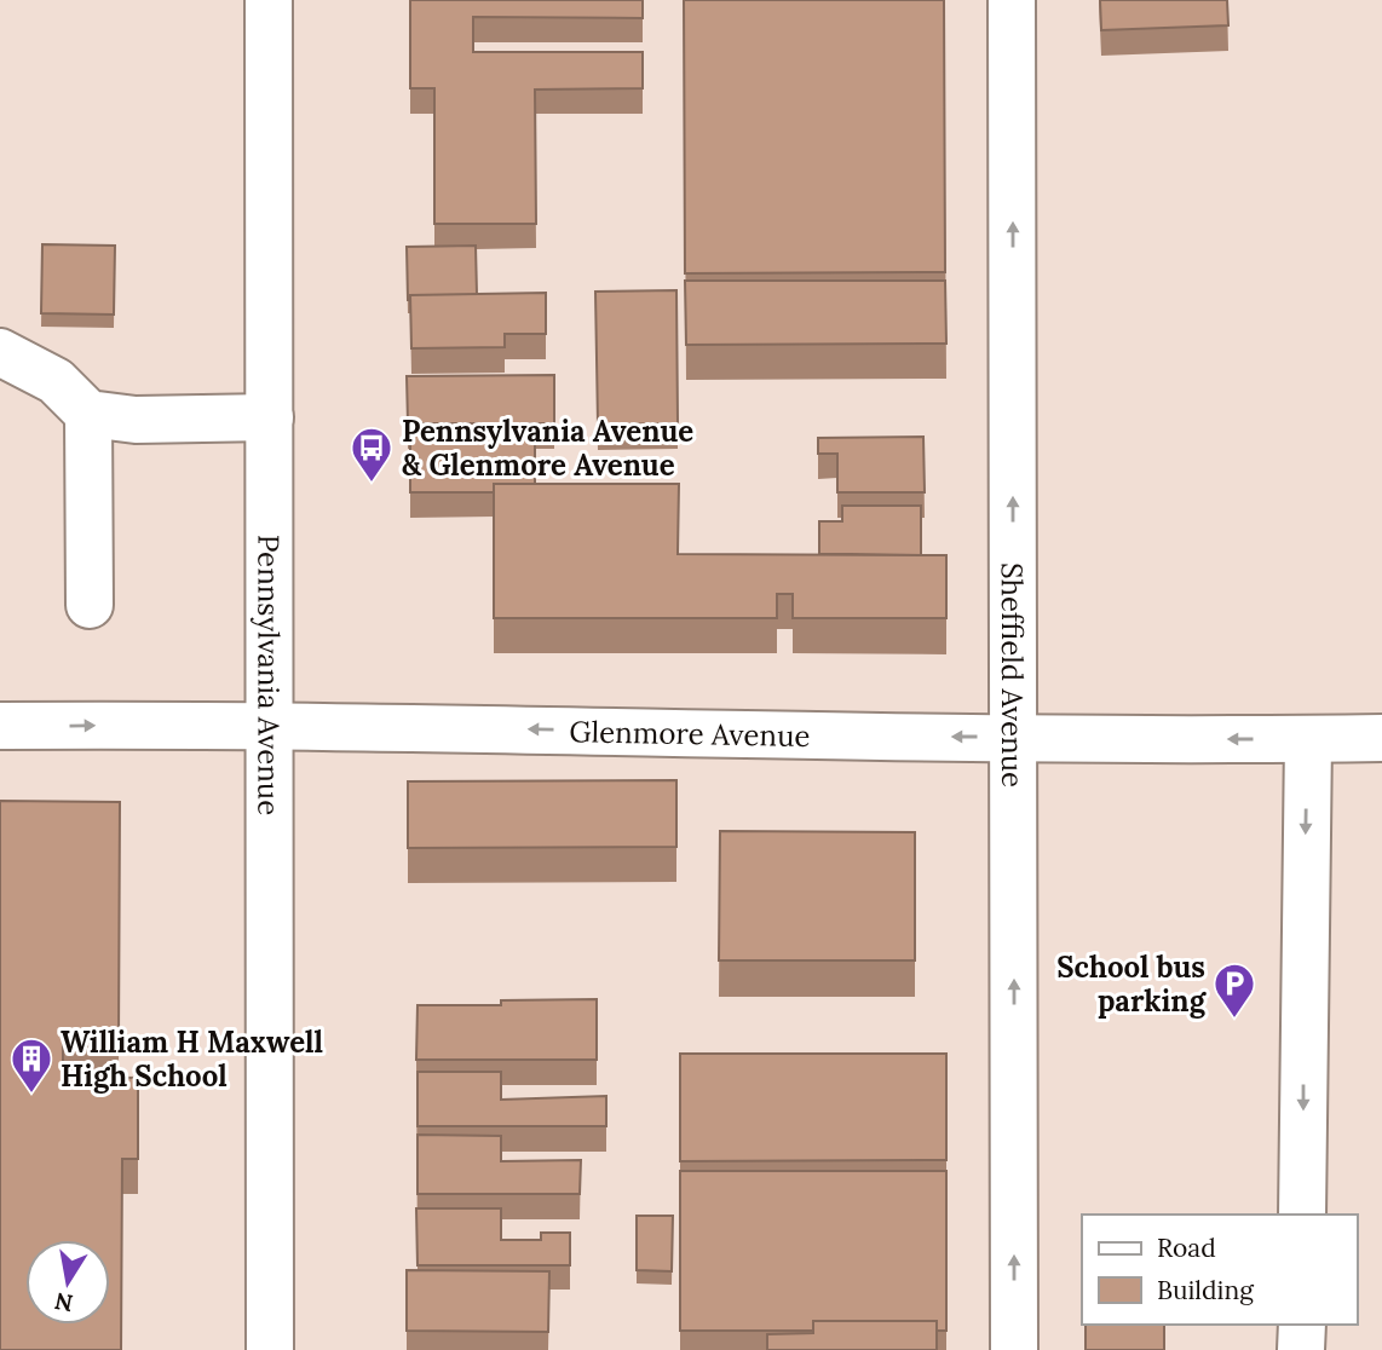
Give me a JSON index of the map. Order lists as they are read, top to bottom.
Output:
{
  "streets": {
    "street": ["Pennsylvania Avenue", "Sheffield Avenue", "Glenmore Avenue"]
  },
  "crossings": [
    ["Pennsylvania Avenue", "Glenmore Avenue"],
    ["Sheffield Avenue", "Glenmore Avenue"]
  ],
  "places": {
    "bus stop": ["Pennsylvania Avenue & Glenmore Avenue"],
    "parking": ["School bus parking"],
    "building": ["William H Maxwell High School"]
  },
  "legend": ["Road", "Building"],
  "north": "bottom"
}
